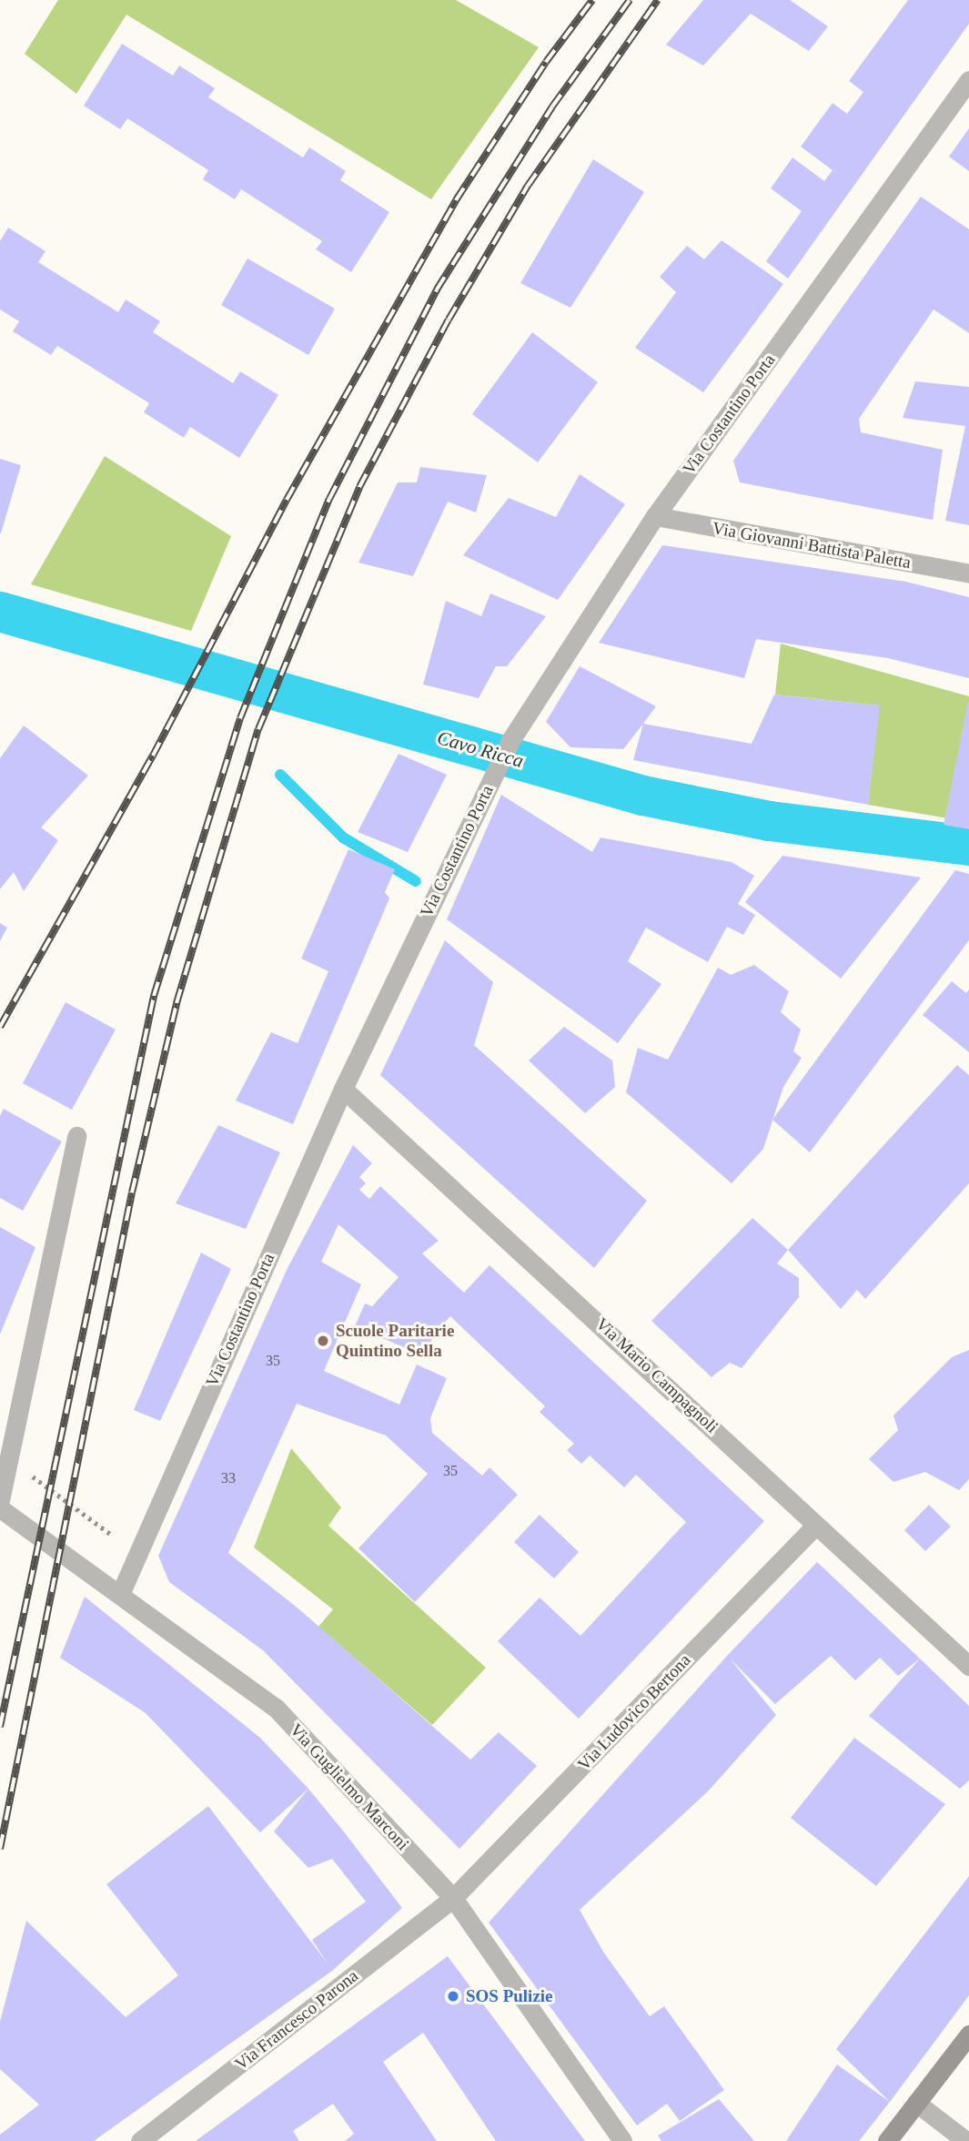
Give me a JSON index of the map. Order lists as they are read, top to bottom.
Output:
{
  "streets": {
    "street": [
      "Via Costantino Porta",
      "Via Giovanni Battista Paletta",
      "Via Mario Campagnoli",
      "Via Ludovico Bertona",
      "Via Guglielmo Marconi",
      "Via Francesco Parona"
    ]
  },
  "crossings": [
    ["Via Costantino Porta", "Via Giovanni Battista Paletta"],
    ["Via Costantino Porta", "Via Mario Campagnoli"],
    ["Via Costantino Porta", "Via Guglielmo Marconi"],
    ["Via Mario Campagnoli", "Via Ludovico Bertona"],
    ["Via Ludovico Bertona", "Via Guglielmo Marconi"],
    ["Via Ludovico Bertona", "Via Francesco Parona"],
    ["Via Guglielmo Marconi", "Via Francesco Parona"]
  ],
  "water": ["Cavo Ricca"],
  "places": ["Scuole Paritarie Quintino Sella", "SOS Pulizie"],
  "house_numbers": ["35", "35", "33"]
}
